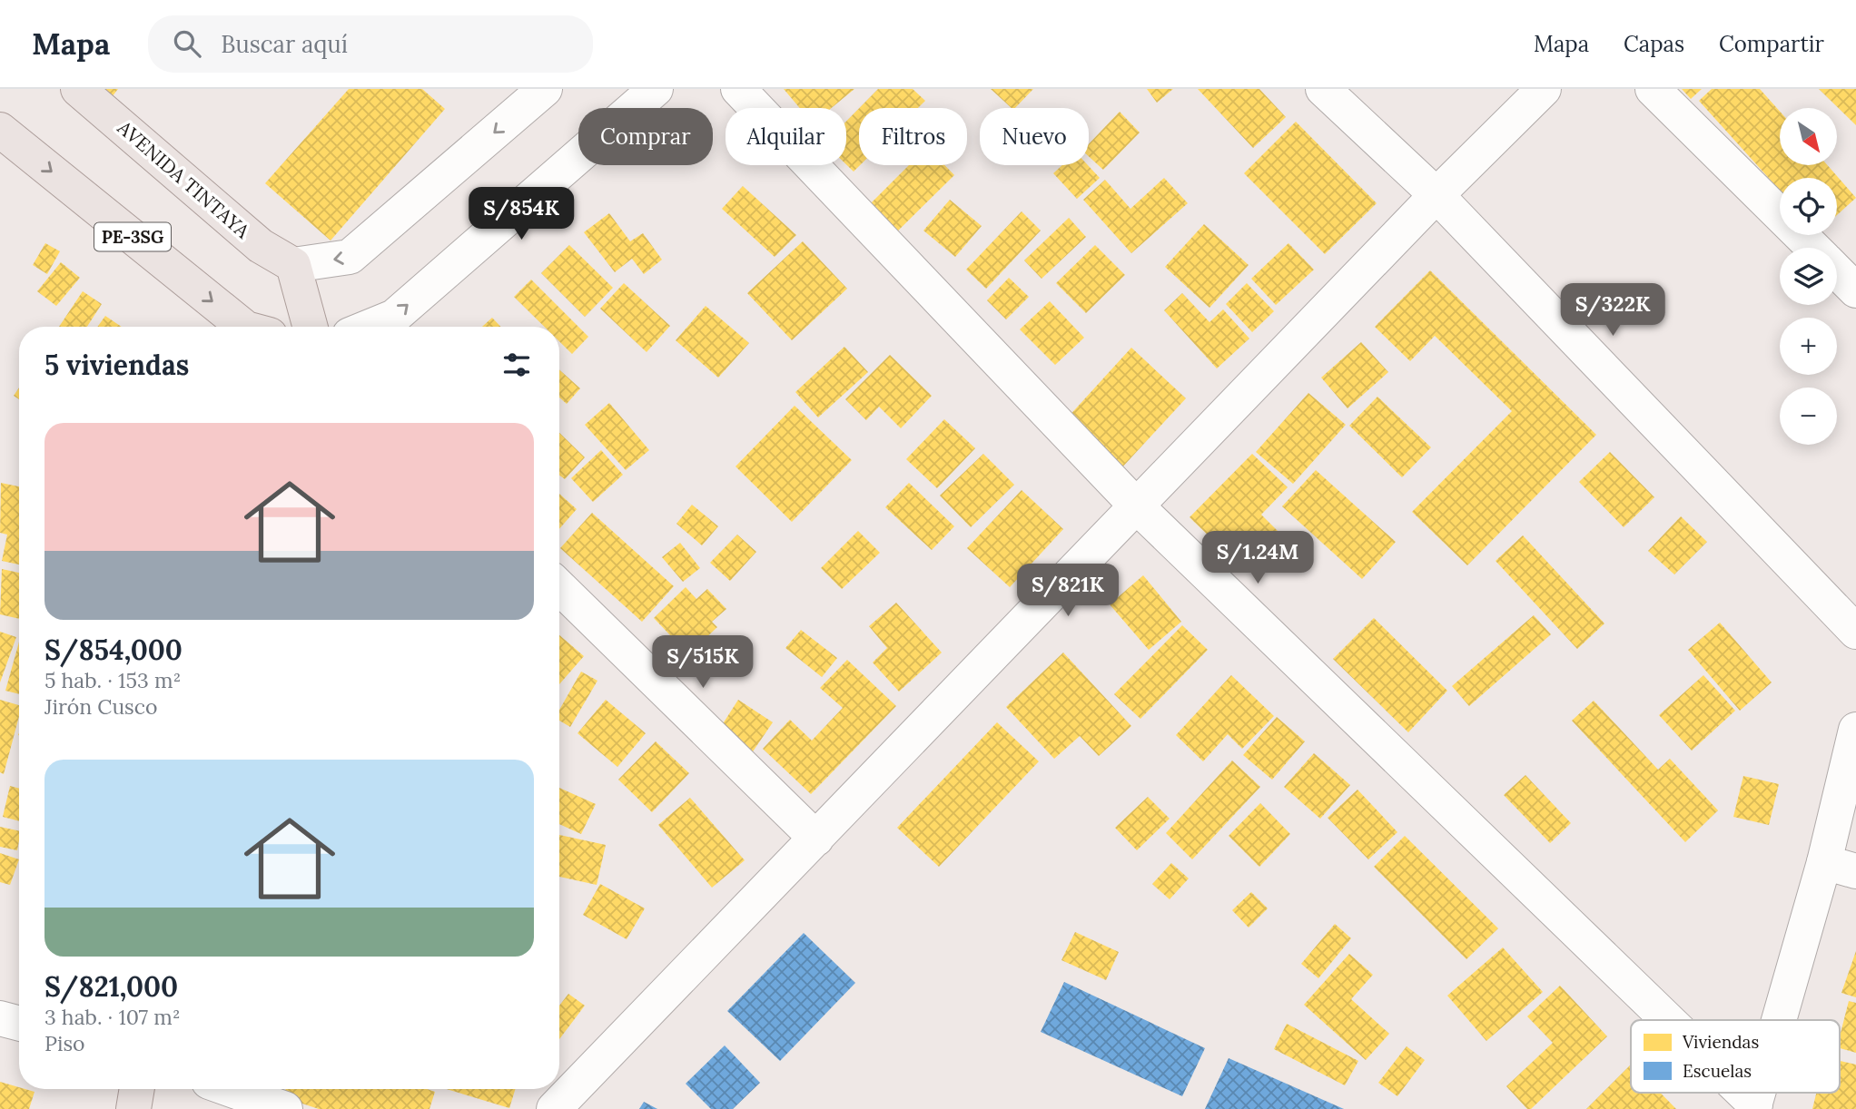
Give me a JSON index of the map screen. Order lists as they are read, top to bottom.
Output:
{
  "streets": {
    "main road": ["AVENIDA TINTAYA", "PE-3SG"]
  },
  "legend": ["Viviendas", "Escuelas"],
  "north": "bottom right",
  "page": {
    "header": "Mapa",
    "search": "Buscar aquí",
    "nav": ["Mapa", "Capas", "Compartir"],
    "map_buttons": ["+", "−"],
    "chip": [
      "Comprar",
      "Alquilar",
      "Filtros",
      "Nuevo"
    ],
    "price": [
      "S/854K",
      "S/322K",
      "S/1.24M",
      "S/821K",
      "S/515K"
    ],
    "heading": "5 viviendas",
    "list": [
      {
        "name": "S/854,000",
        "note": "5 hab. · 153 m² · Jirón Cusco"
      },
      {
        "name": "S/821,000",
        "note": "3 hab. · 107 m² · Piso"
      }
    ]
  }
}
